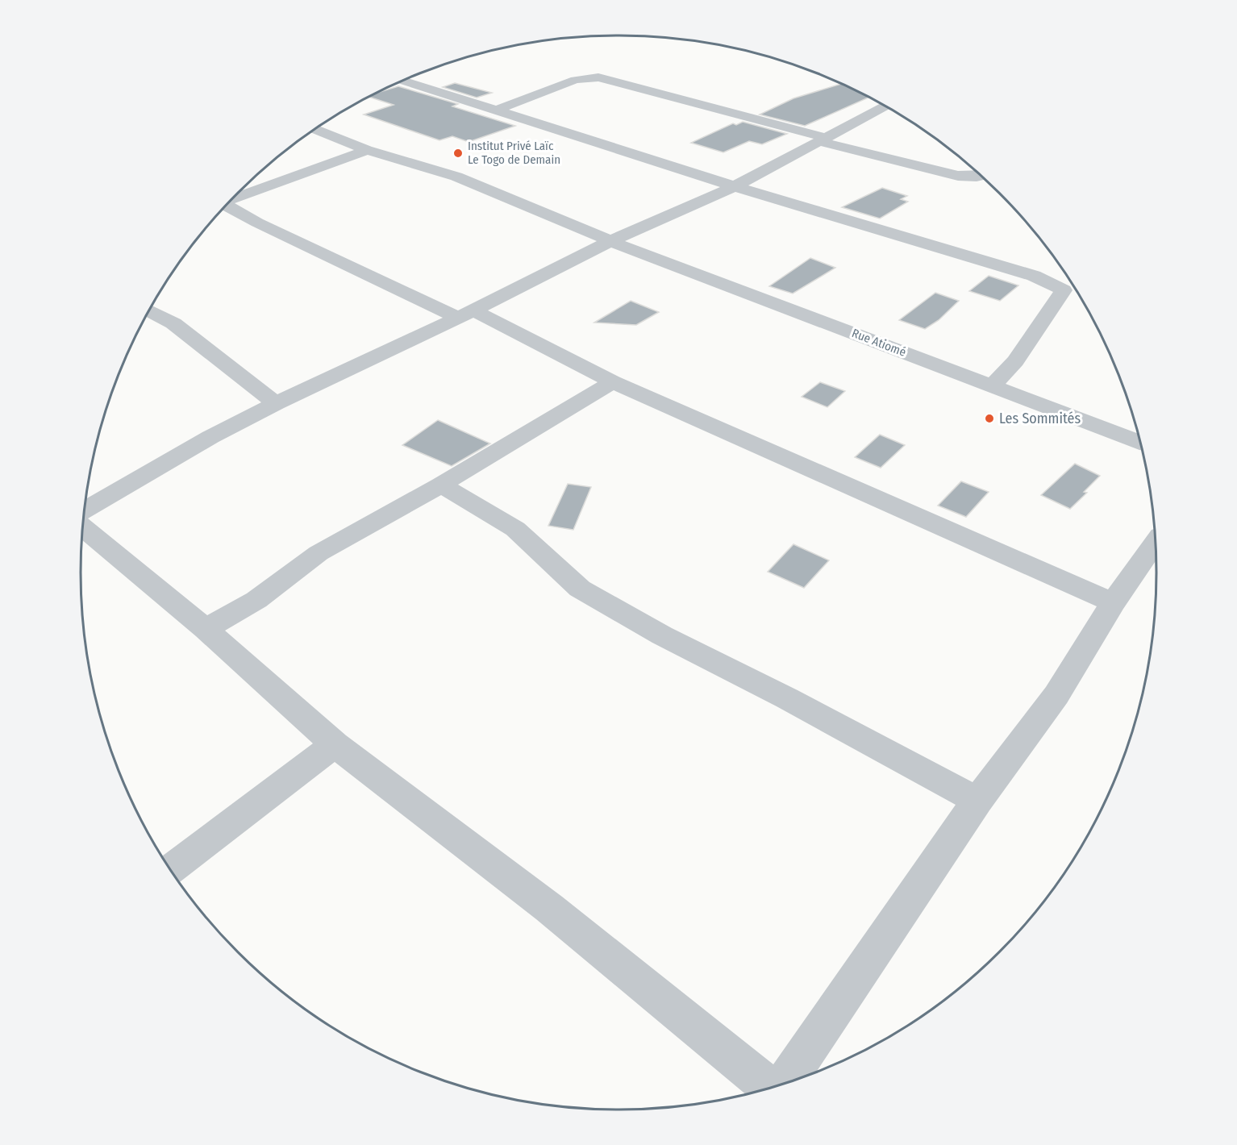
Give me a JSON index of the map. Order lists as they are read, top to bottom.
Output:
{
  "streets": {
    "street": ["Rue Atiomé"]
  },
  "places": ["Institut Privé Laïc Le Togo de Demain", "Les Sommités"]
}
